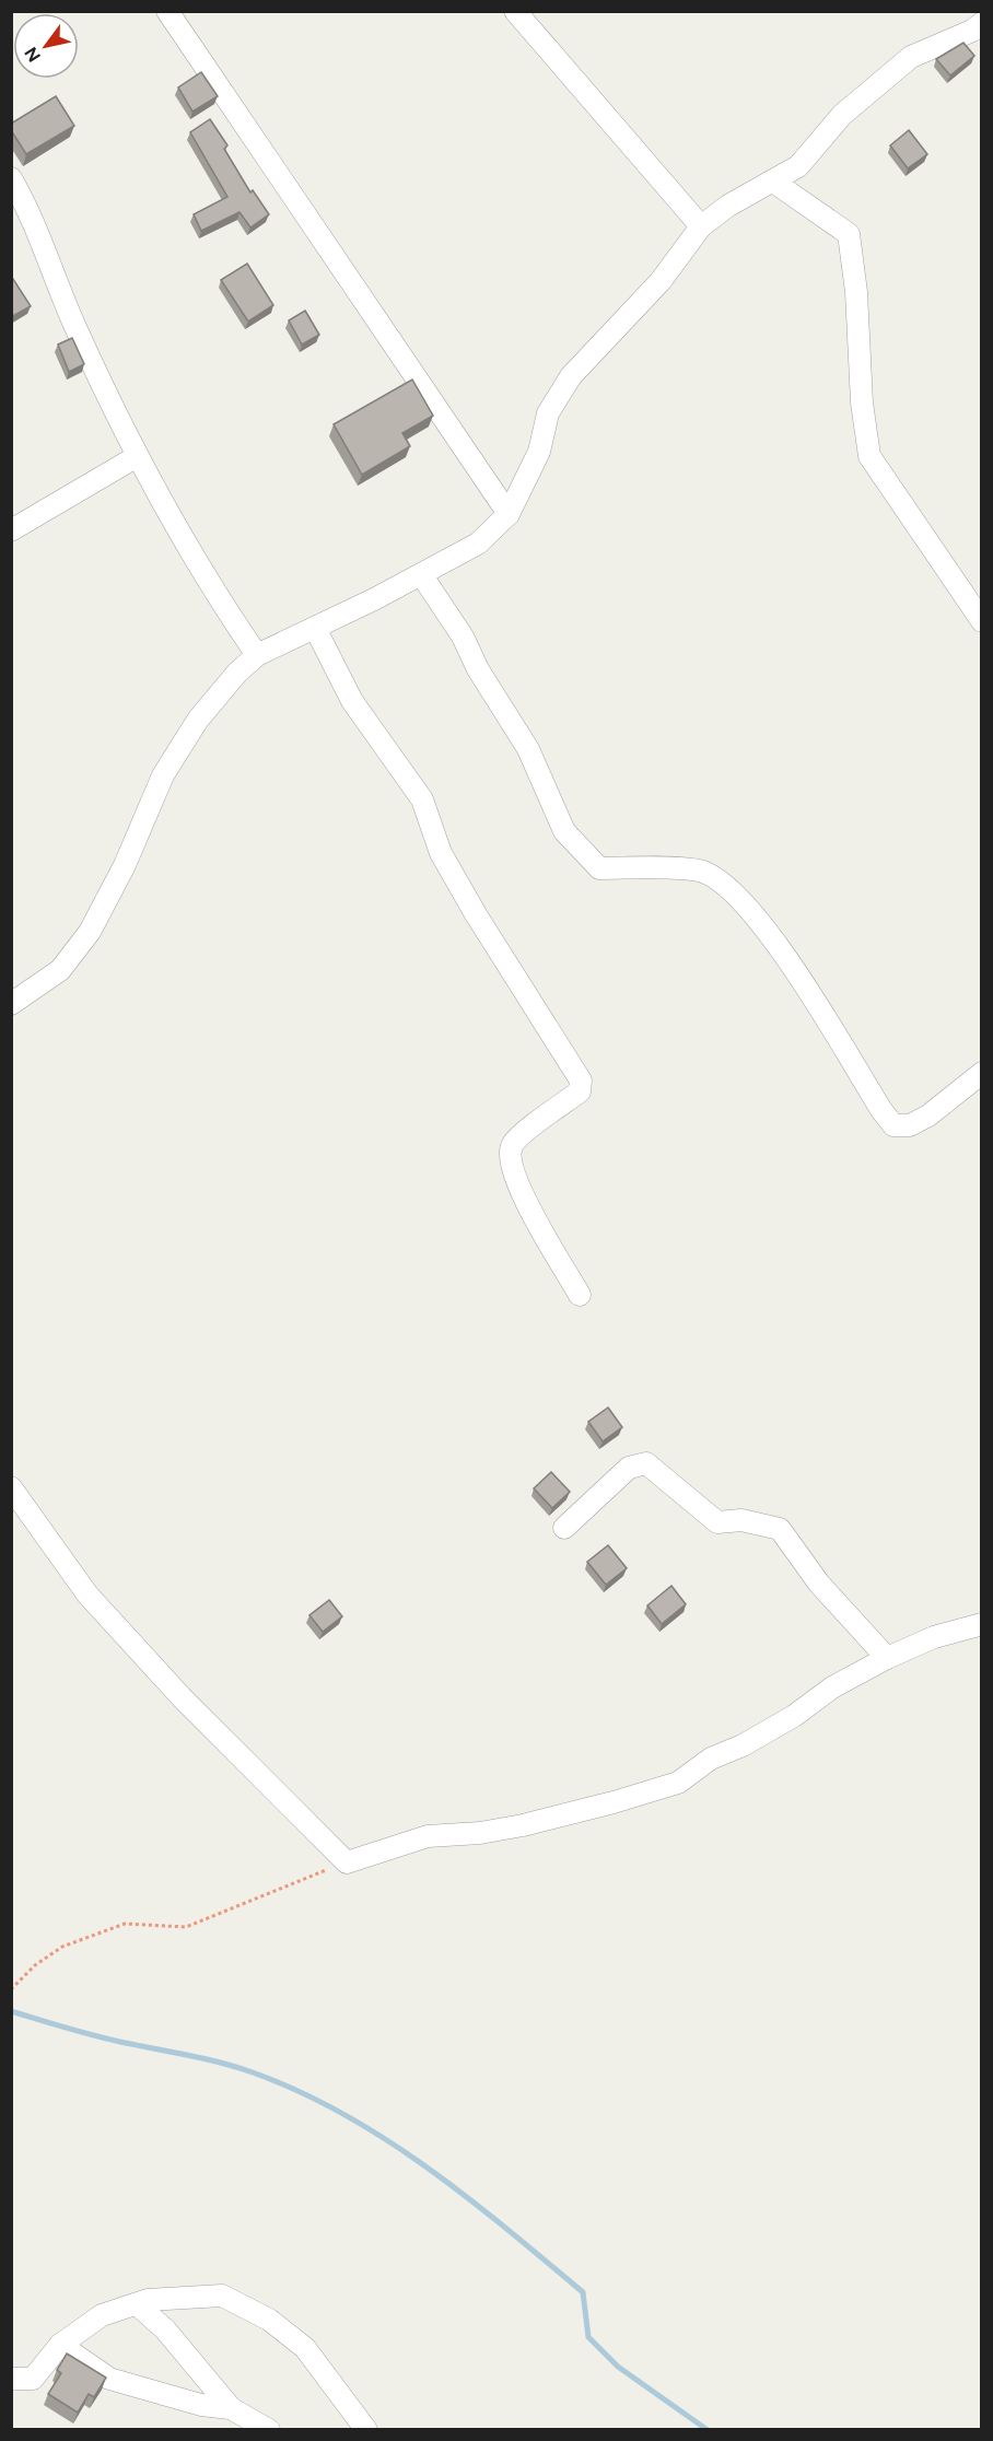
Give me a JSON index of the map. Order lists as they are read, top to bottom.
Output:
{
  "north": "bottom left"
}
